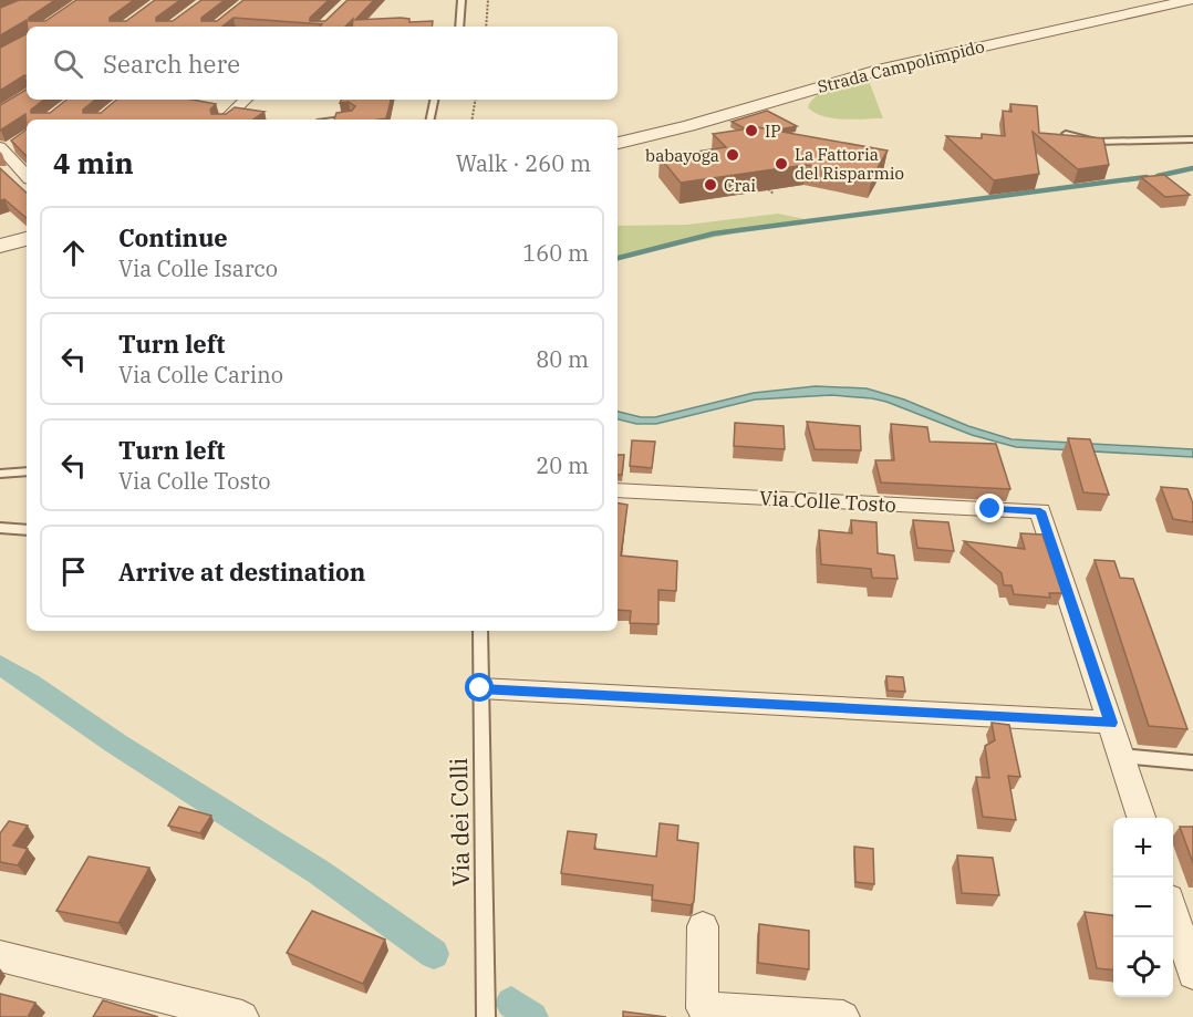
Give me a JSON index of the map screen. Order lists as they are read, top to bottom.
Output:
{
  "streets": {
    "street": ["Strada Campolimpido", "Via Colle Tosto"],
    "lane": ["Via dei Colli"]
  },
  "places": [
    "IP",
    "babayoga",
    "La Fattoria del Risparmio",
    "Crai"
  ],
  "page": {
    "search": "Search here",
    "heading": ["4 min", "Walk · 260 m"],
    "list": [
      ["Continue", "Via Colle Isarco", "160 m"],
      ["Turn left", "Via Colle Carino", "80 m"],
      ["Turn left", "Via Colle Tosto", "20 m"],
      "Arrive at destination"
    ],
    "map_buttons": ["+", "−"]
  }
}
